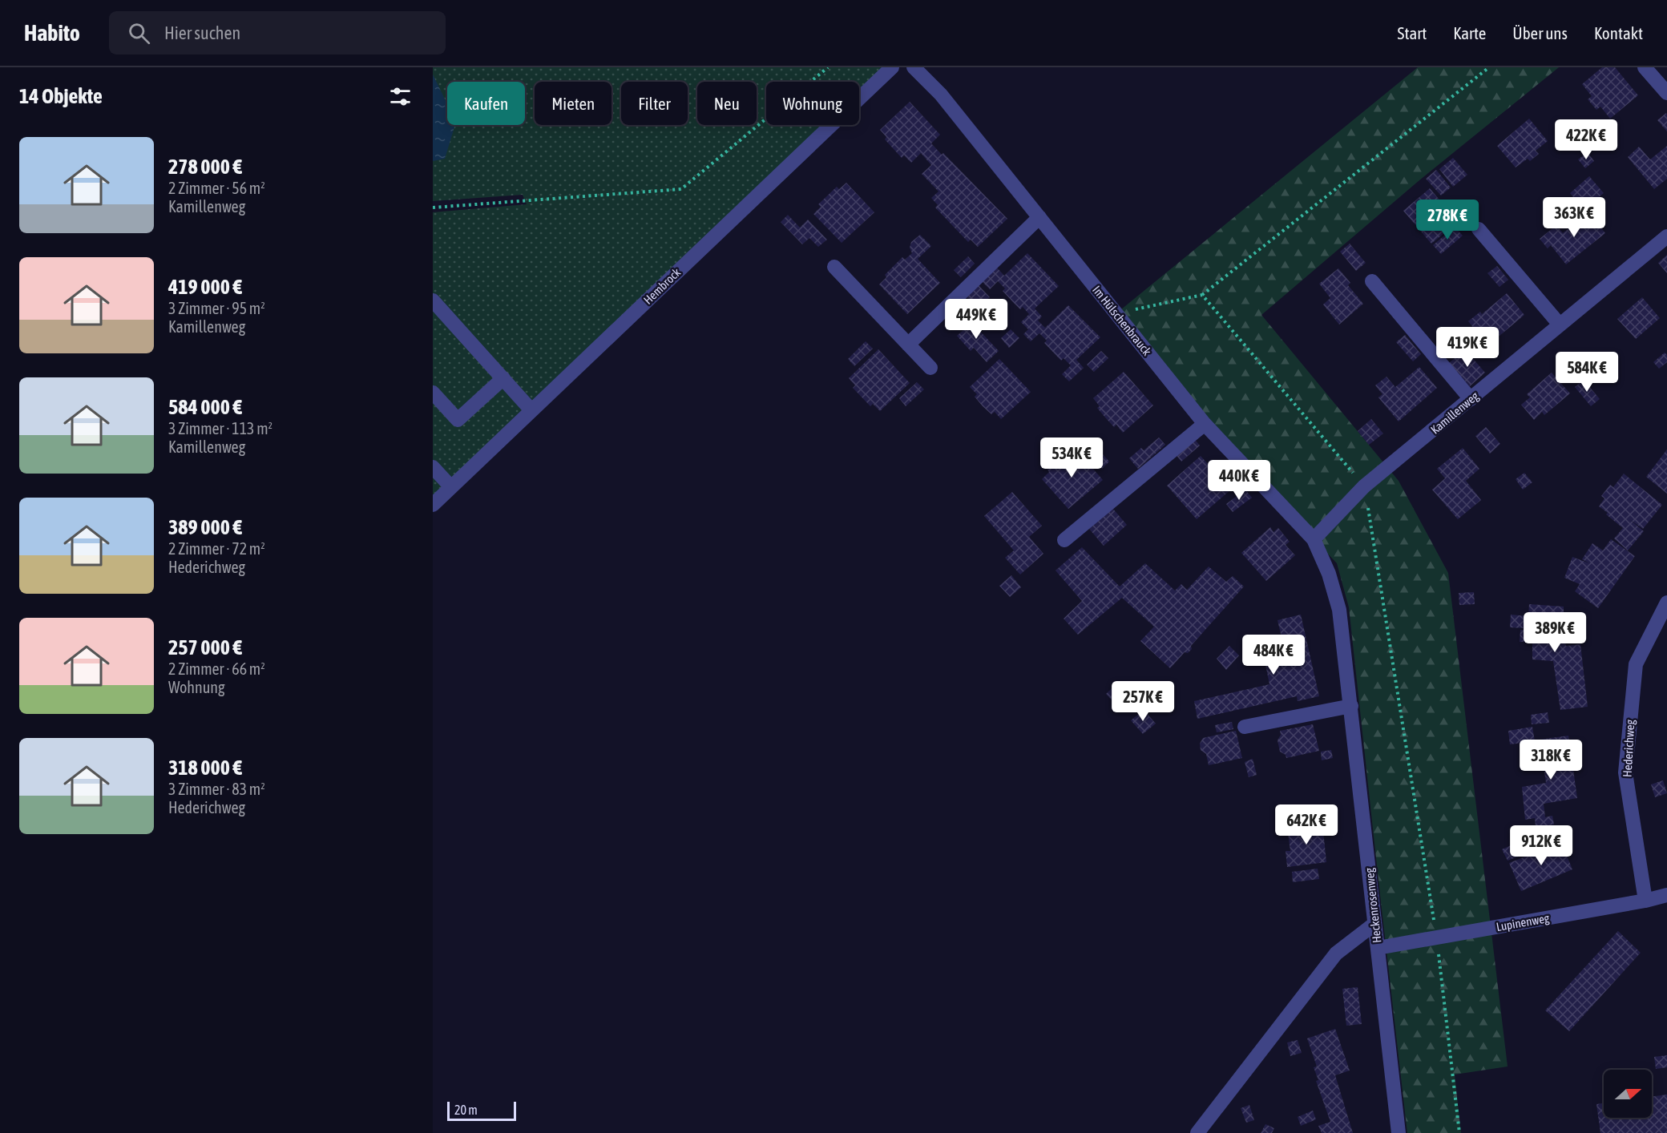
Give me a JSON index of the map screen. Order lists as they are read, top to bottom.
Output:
{
  "streets": {
    "street": [
      "Hembrock",
      "Im Hülschenbrauck",
      "Kamillenweg",
      "Hederichweg",
      "Heckenrosenweg",
      "Lupinenweg"
    ]
  },
  "crossings": [
    ["Im Hülschenbrauck", "Kamillenweg"],
    ["Im Hülschenbrauck", "Heckenrosenweg"],
    ["Kamillenweg", "Heckenrosenweg"],
    ["Hederichweg", "Lupinenweg"],
    ["Heckenrosenweg", "Lupinenweg"]
  ],
  "scale_bar": "20 m",
  "north": "right",
  "page": {
    "header": "Habito",
    "search": "Hier suchen",
    "nav": [
      "Start",
      "Karte",
      "Über uns",
      "Kontakt"
    ],
    "heading": "14 Objekte",
    "chip": [
      "Kaufen",
      "Mieten",
      "Filter",
      "Neu",
      "Wohnung"
    ],
    "price": [
      "422K €",
      "363K €",
      "278K €",
      "449K €",
      "419K €",
      "584K €",
      "534K €",
      "440K €",
      "389K €",
      "484K €",
      "257K €",
      "318K €",
      "642K €",
      "912K €"
    ],
    "list": [
      {
        "name": "278 000 €",
        "note": "2 Zimmer · 56 m² · Kamillenweg"
      },
      {
        "name": "419 000 €",
        "note": "3 Zimmer · 95 m² · Kamillenweg"
      },
      {
        "name": "584 000 €",
        "note": "3 Zimmer · 113 m² · Kamillenweg"
      },
      {
        "name": "389 000 €",
        "note": "2 Zimmer · 72 m² · Hederichweg"
      },
      {
        "name": "257 000 €",
        "note": "2 Zimmer · 66 m² · Wohnung"
      },
      {
        "name": "318 000 €",
        "note": "3 Zimmer · 83 m² · Hederichweg"
      }
    ],
    "scale": "20 m"
  }
}
